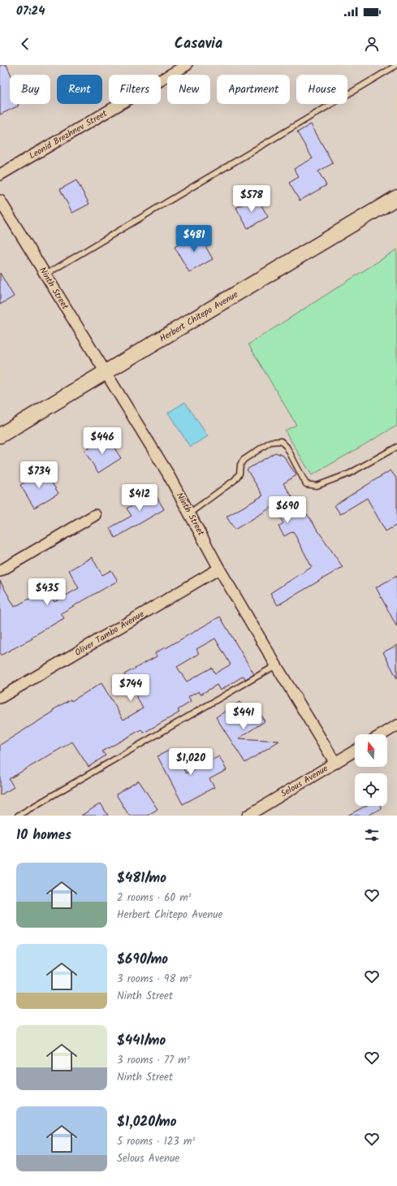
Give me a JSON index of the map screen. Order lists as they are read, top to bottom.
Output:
{
  "streets": {
    "main road": ["Herbert Chitepo Avenue"],
    "street": [
      "Leonid Brezhnev Street",
      "Ninth Street",
      "Oliver Tambo Avenue",
      "Selous Avenue"
    ]
  },
  "crossings": [
    ["Ninth Street", "Herbert Chitepo Avenue"],
    ["Ninth Street", "Oliver Tambo Avenue"],
    ["Ninth Street", "Selous Avenue"]
  ],
  "north": "top",
  "page": {
    "status": "07:24",
    "header": "Casavia",
    "chip": [
      "Buy",
      "Rent",
      "Filters",
      "New",
      "Apartment",
      "House"
    ],
    "price": [
      "$578",
      "$481",
      "$446",
      "$734",
      "$412",
      "$690",
      "$435",
      "$744",
      "$441",
      "$1,020"
    ],
    "heading": "10 homes",
    "list": [
      {
        "name": "$481/mo",
        "note": "2 rooms · 60 m² · Herbert Chitepo Avenue"
      },
      {
        "name": "$690/mo",
        "note": "3 rooms · 98 m² · Ninth Street"
      },
      {
        "name": "$441/mo",
        "note": "3 rooms · 77 m² · Ninth Street"
      },
      {
        "name": "$1,020/mo",
        "note": "5 rooms · 123 m² · Selous Avenue"
      }
    ]
  }
}
